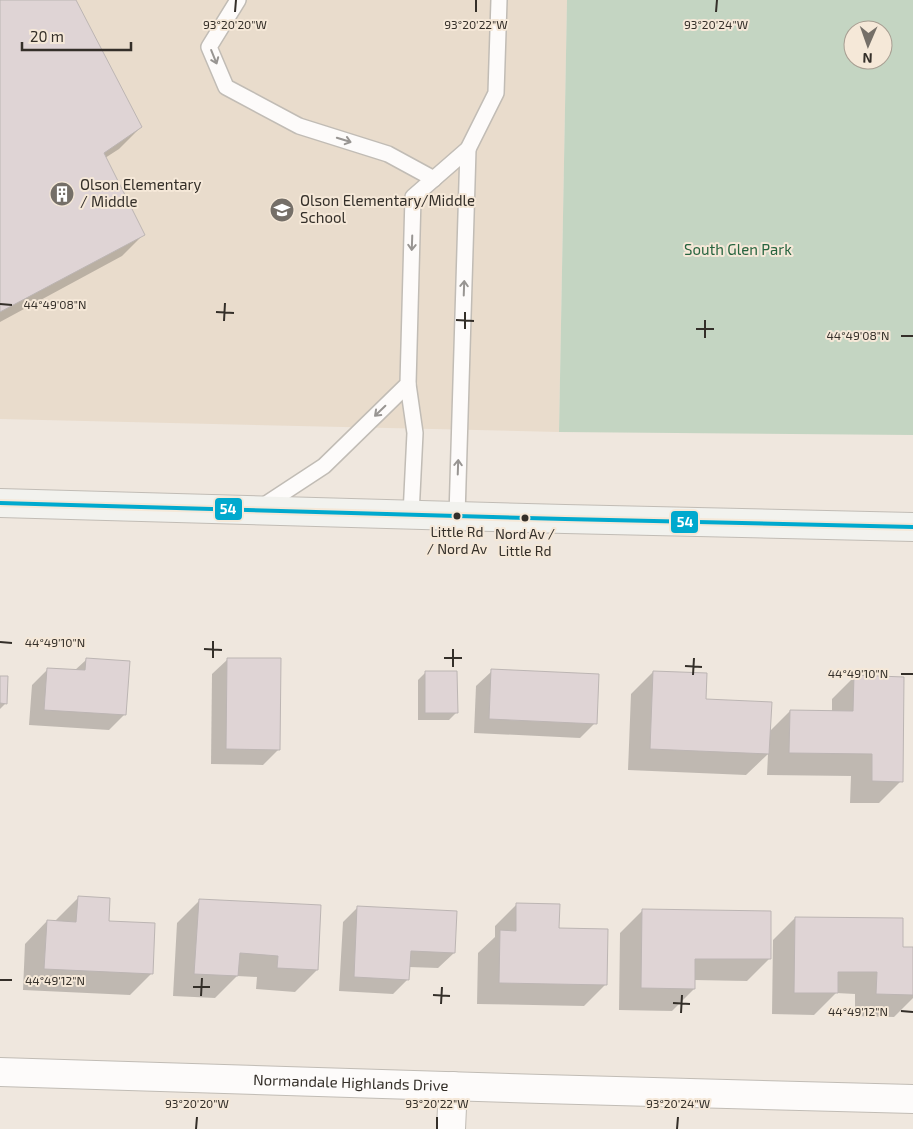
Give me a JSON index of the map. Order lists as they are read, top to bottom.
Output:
{
  "streets": {
    "street": ["Normandale Highlands Drive"]
  },
  "parks": ["South Glen Park"],
  "places": {
    "building": ["Olson Elementary / Middle"],
    "school or university": ["Olson Elementary/Middle School"],
    "other": ["Little Rd / Nord Av", "Nord Av / Little Rd"]
  },
  "lines": ["transit line 54"],
  "scale_bar": "20 m",
  "north": "bottom",
  "coordinates": [
    "93°20'20\"W",
    "93°20'22\"W",
    "93°20'24\"W",
    "44°49'08\"N",
    "44°49'10\"N",
    "44°49'12\"N"
  ]
}
